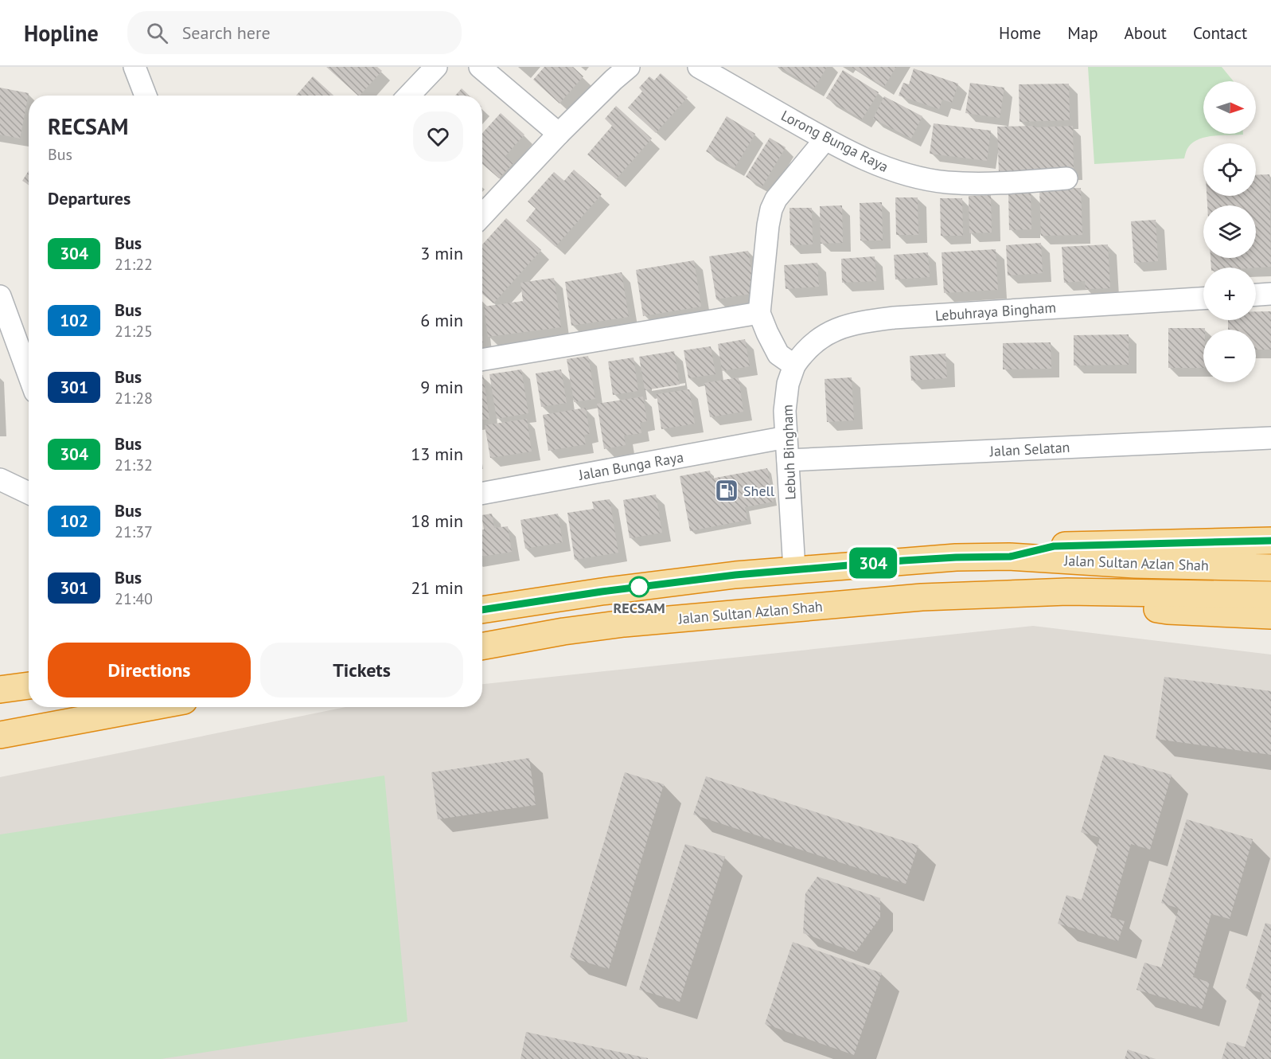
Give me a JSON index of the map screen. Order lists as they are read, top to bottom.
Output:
{
  "streets": {
    "highway": ["Jalan Sultan Azlan Shah"],
    "street": [
      "Lorong Bunga Raya",
      "Lebuhraya Bingham",
      "Jalan Selatan",
      "Lebuh Bingham",
      "Jalan Bunga Raya"
    ]
  },
  "crossings": [
    ["Lebuhraya Bingham", "Lebuh Bingham"],
    ["Jalan Selatan", "Lebuh Bingham"],
    ["Lebuh Bingham", "Jalan Bunga Raya"],
    ["Lebuh Bingham", "Jalan Sultan Azlan Shah"]
  ],
  "places": {
    "fuel station": ["Shell"],
    "other": ["RECSAM"]
  },
  "lines": ["bus line 304"],
  "north": "right",
  "page": {
    "header": "Hopline",
    "search": "Search here",
    "nav": [
      "Home",
      "Map",
      "About",
      "Contact"
    ],
    "on_map": "304",
    "map_buttons": ["+", "−"],
    "heading": [
      ["RECSAM", "Bus"],
      "Departures"
    ],
    "list": [
      {
        "mark": "304",
        "name": "Bus",
        "note": "21:22",
        "value": "3 min"
      },
      {
        "mark": "102",
        "name": "Bus",
        "note": "21:25",
        "value": "6 min"
      },
      {
        "mark": "301",
        "name": "Bus",
        "note": "21:28",
        "value": "9 min"
      },
      {
        "mark": "304",
        "name": "Bus",
        "note": "21:32",
        "value": "13 min"
      },
      {
        "mark": "102",
        "name": "Bus",
        "note": "21:37",
        "value": "18 min"
      },
      {
        "mark": "301",
        "name": "Bus",
        "note": "21:40",
        "value": "21 min"
      }
    ],
    "buttons": ["Directions", "Tickets"]
  }
}
